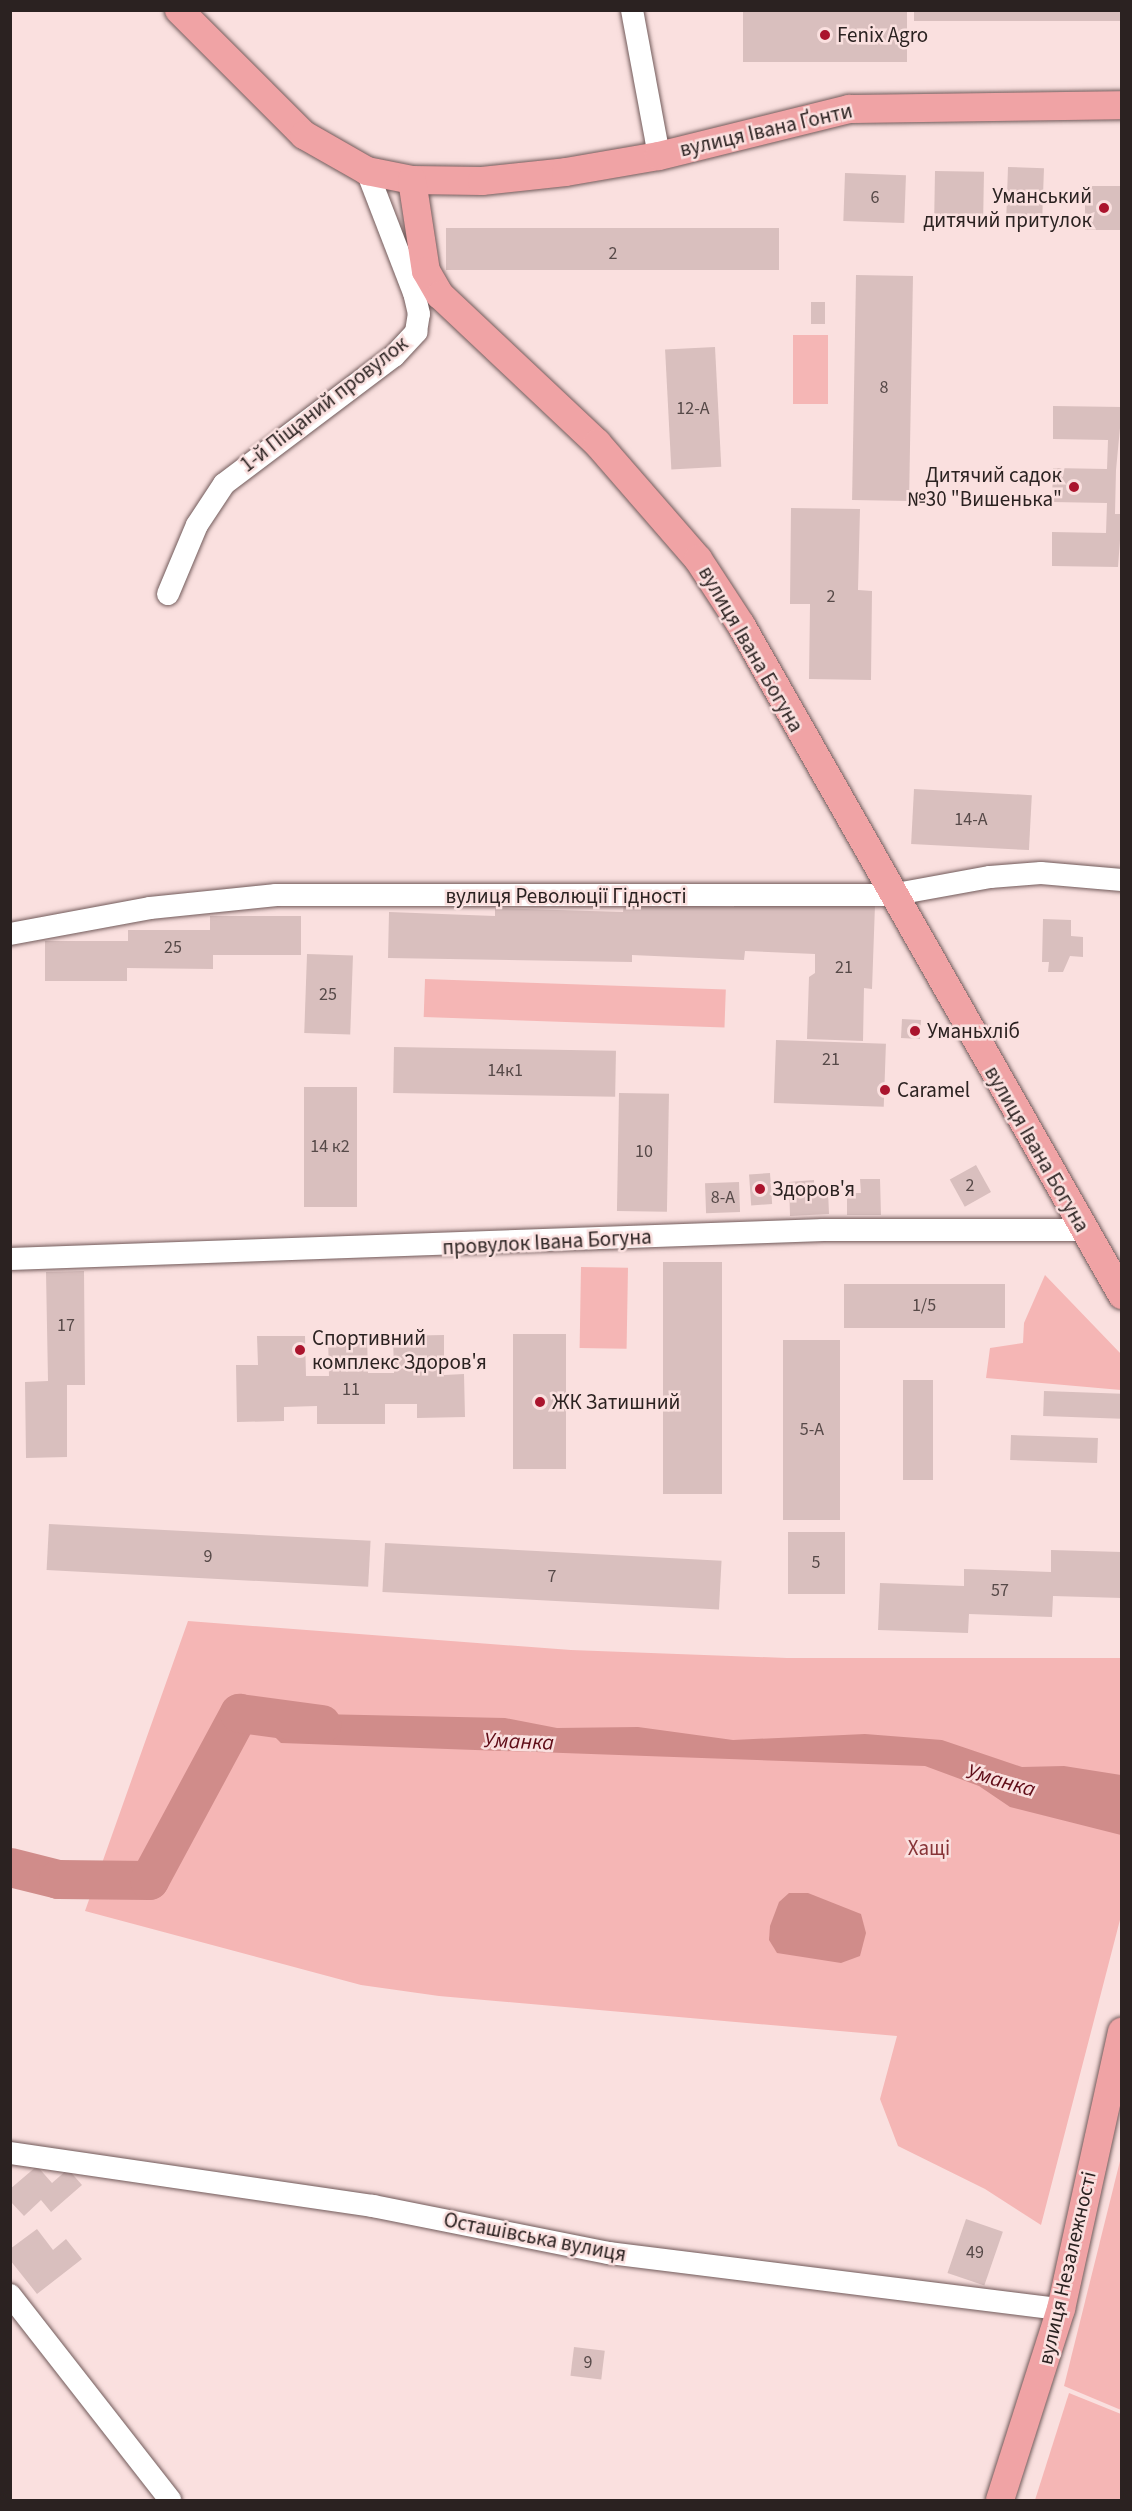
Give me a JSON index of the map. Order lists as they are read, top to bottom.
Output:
{
  "streets": {
    "main road": ["вулиця Івана Ґонти", "вулиця Івана Богуна", "вулиця Незалежності"],
    "street": [
      "1-й Піщаний провулок",
      "вулиця Революції Гідності",
      "провулок Івана Богуна",
      "Осташівська вулиця"
    ]
  },
  "crossings": [
    ["вулиця Івана Ґонти", "вулиця Івана Богуна"],
    ["вулиця Івана Богуна", "вулиця Революції Гідності"],
    ["вулиця Івана Богуна", "провулок Івана Богуна"],
    ["Осташівська вулиця", "вулиця Незалежності"]
  ],
  "water": ["Уманка"],
  "parks": ["Хащі"],
  "places": [
    "Fenix Agro",
    "Уманський дитячий притулок",
    "Дитячий садок №30 \"Вишенька\"",
    "Уманьхліб",
    "Caramel",
    "Здоров'я",
    "Спортивний комплекс Здоров'я",
    "ЖК Затишний"
  ],
  "house_numbers": [
    "6",
    "2",
    "8",
    "12-А",
    "2",
    "14-А",
    "25",
    "21",
    "25",
    "21",
    "14к1",
    "14 к2",
    "10",
    "2",
    "8-А",
    "1/5",
    "17",
    "11",
    "5-А",
    "9",
    "5",
    "7",
    "57",
    "49",
    "9"
  ]
}
